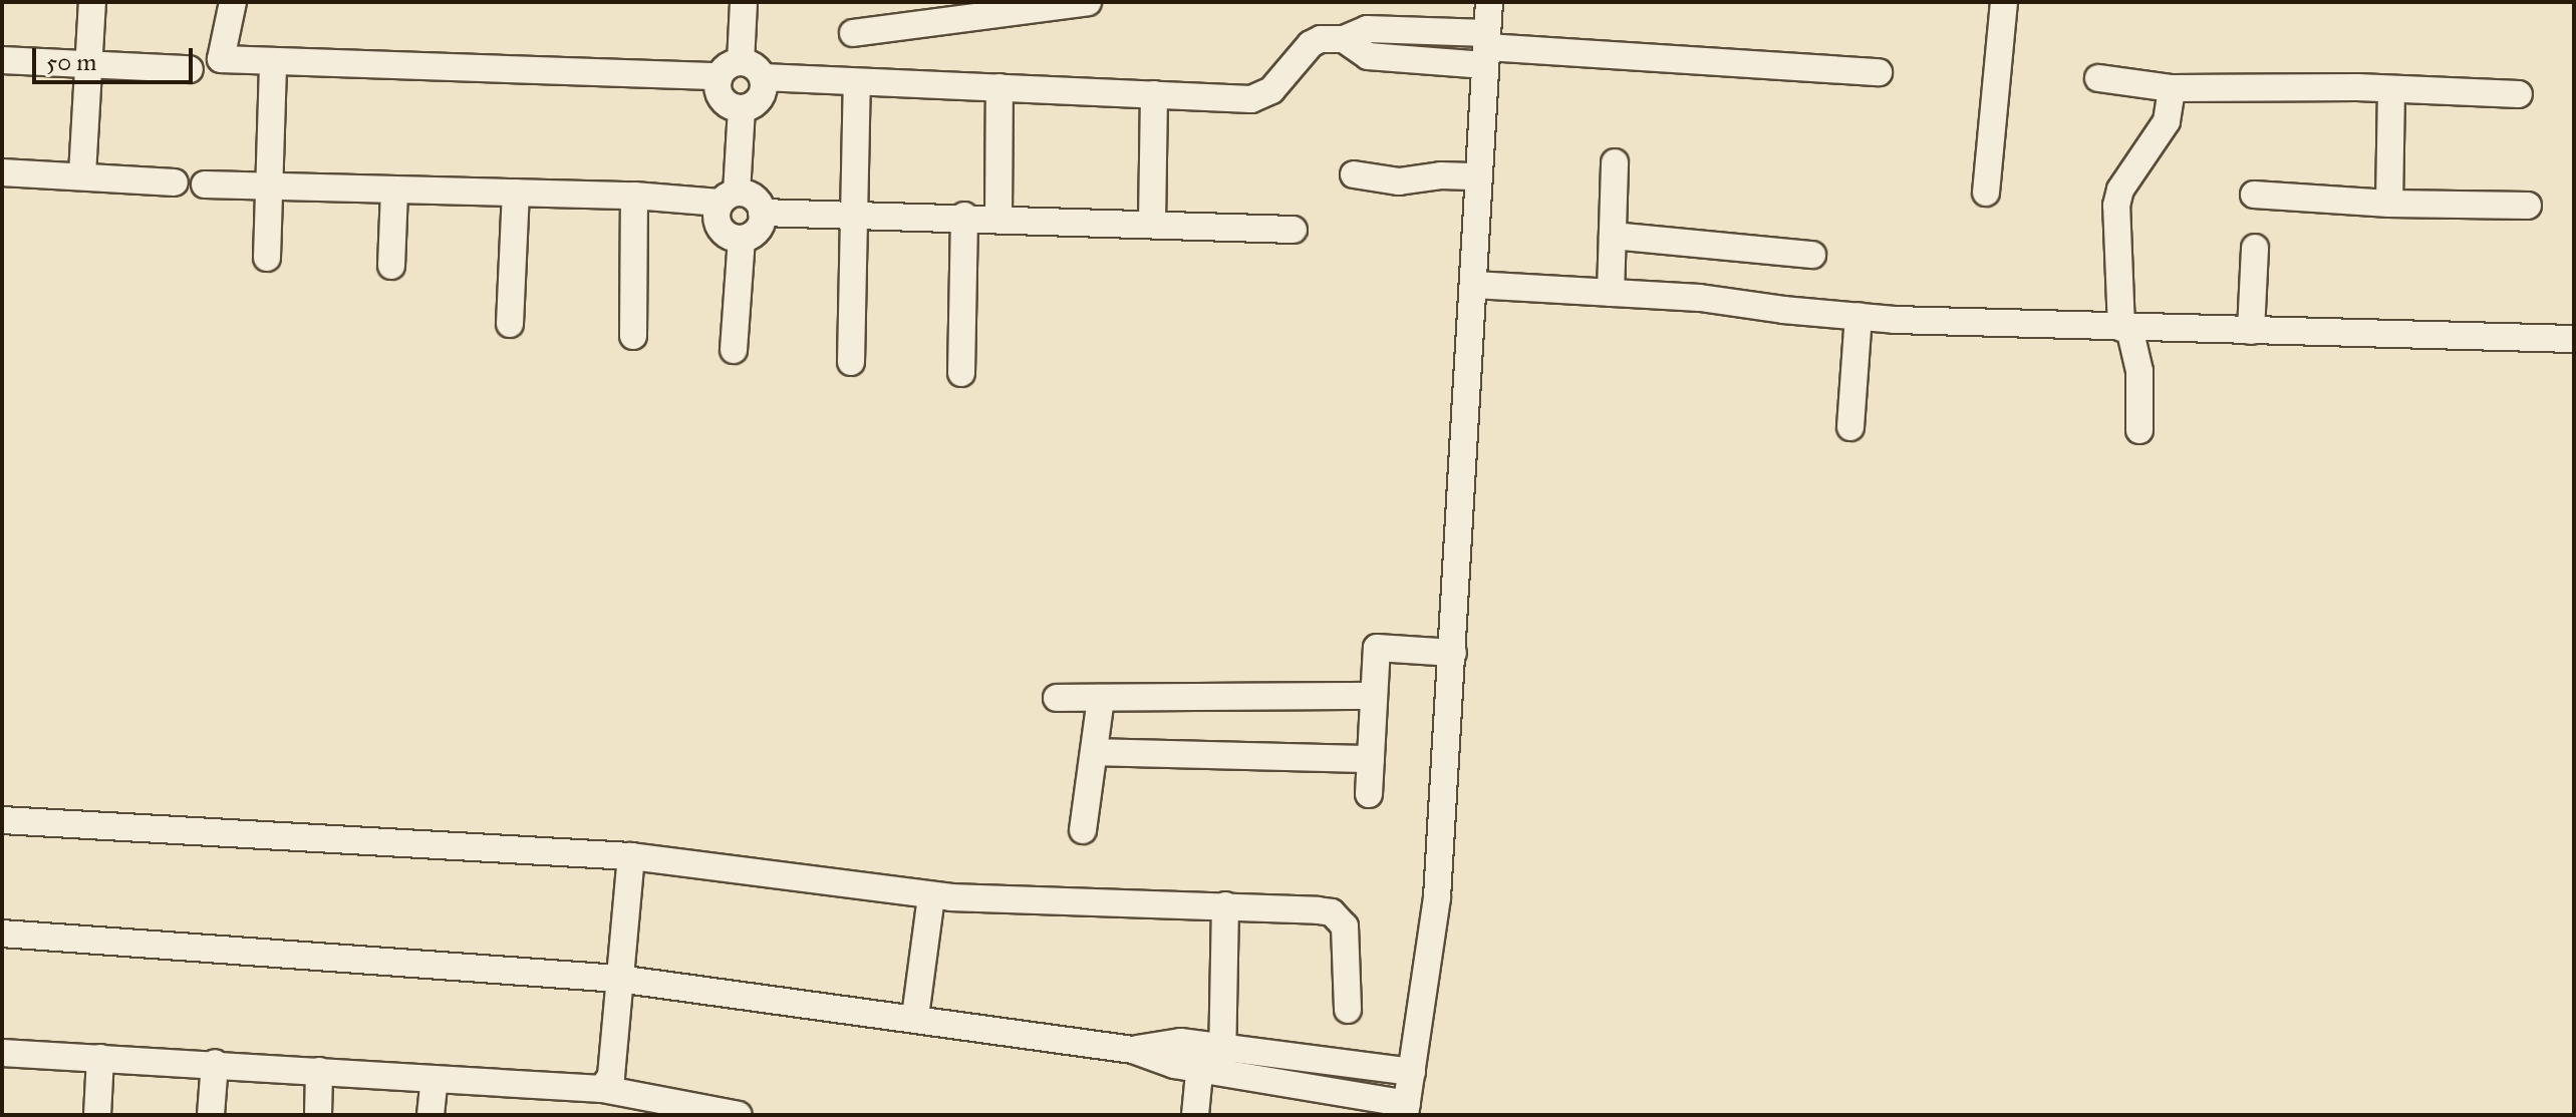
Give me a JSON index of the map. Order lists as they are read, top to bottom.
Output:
{
  "scale_bar": "50 m"
}
